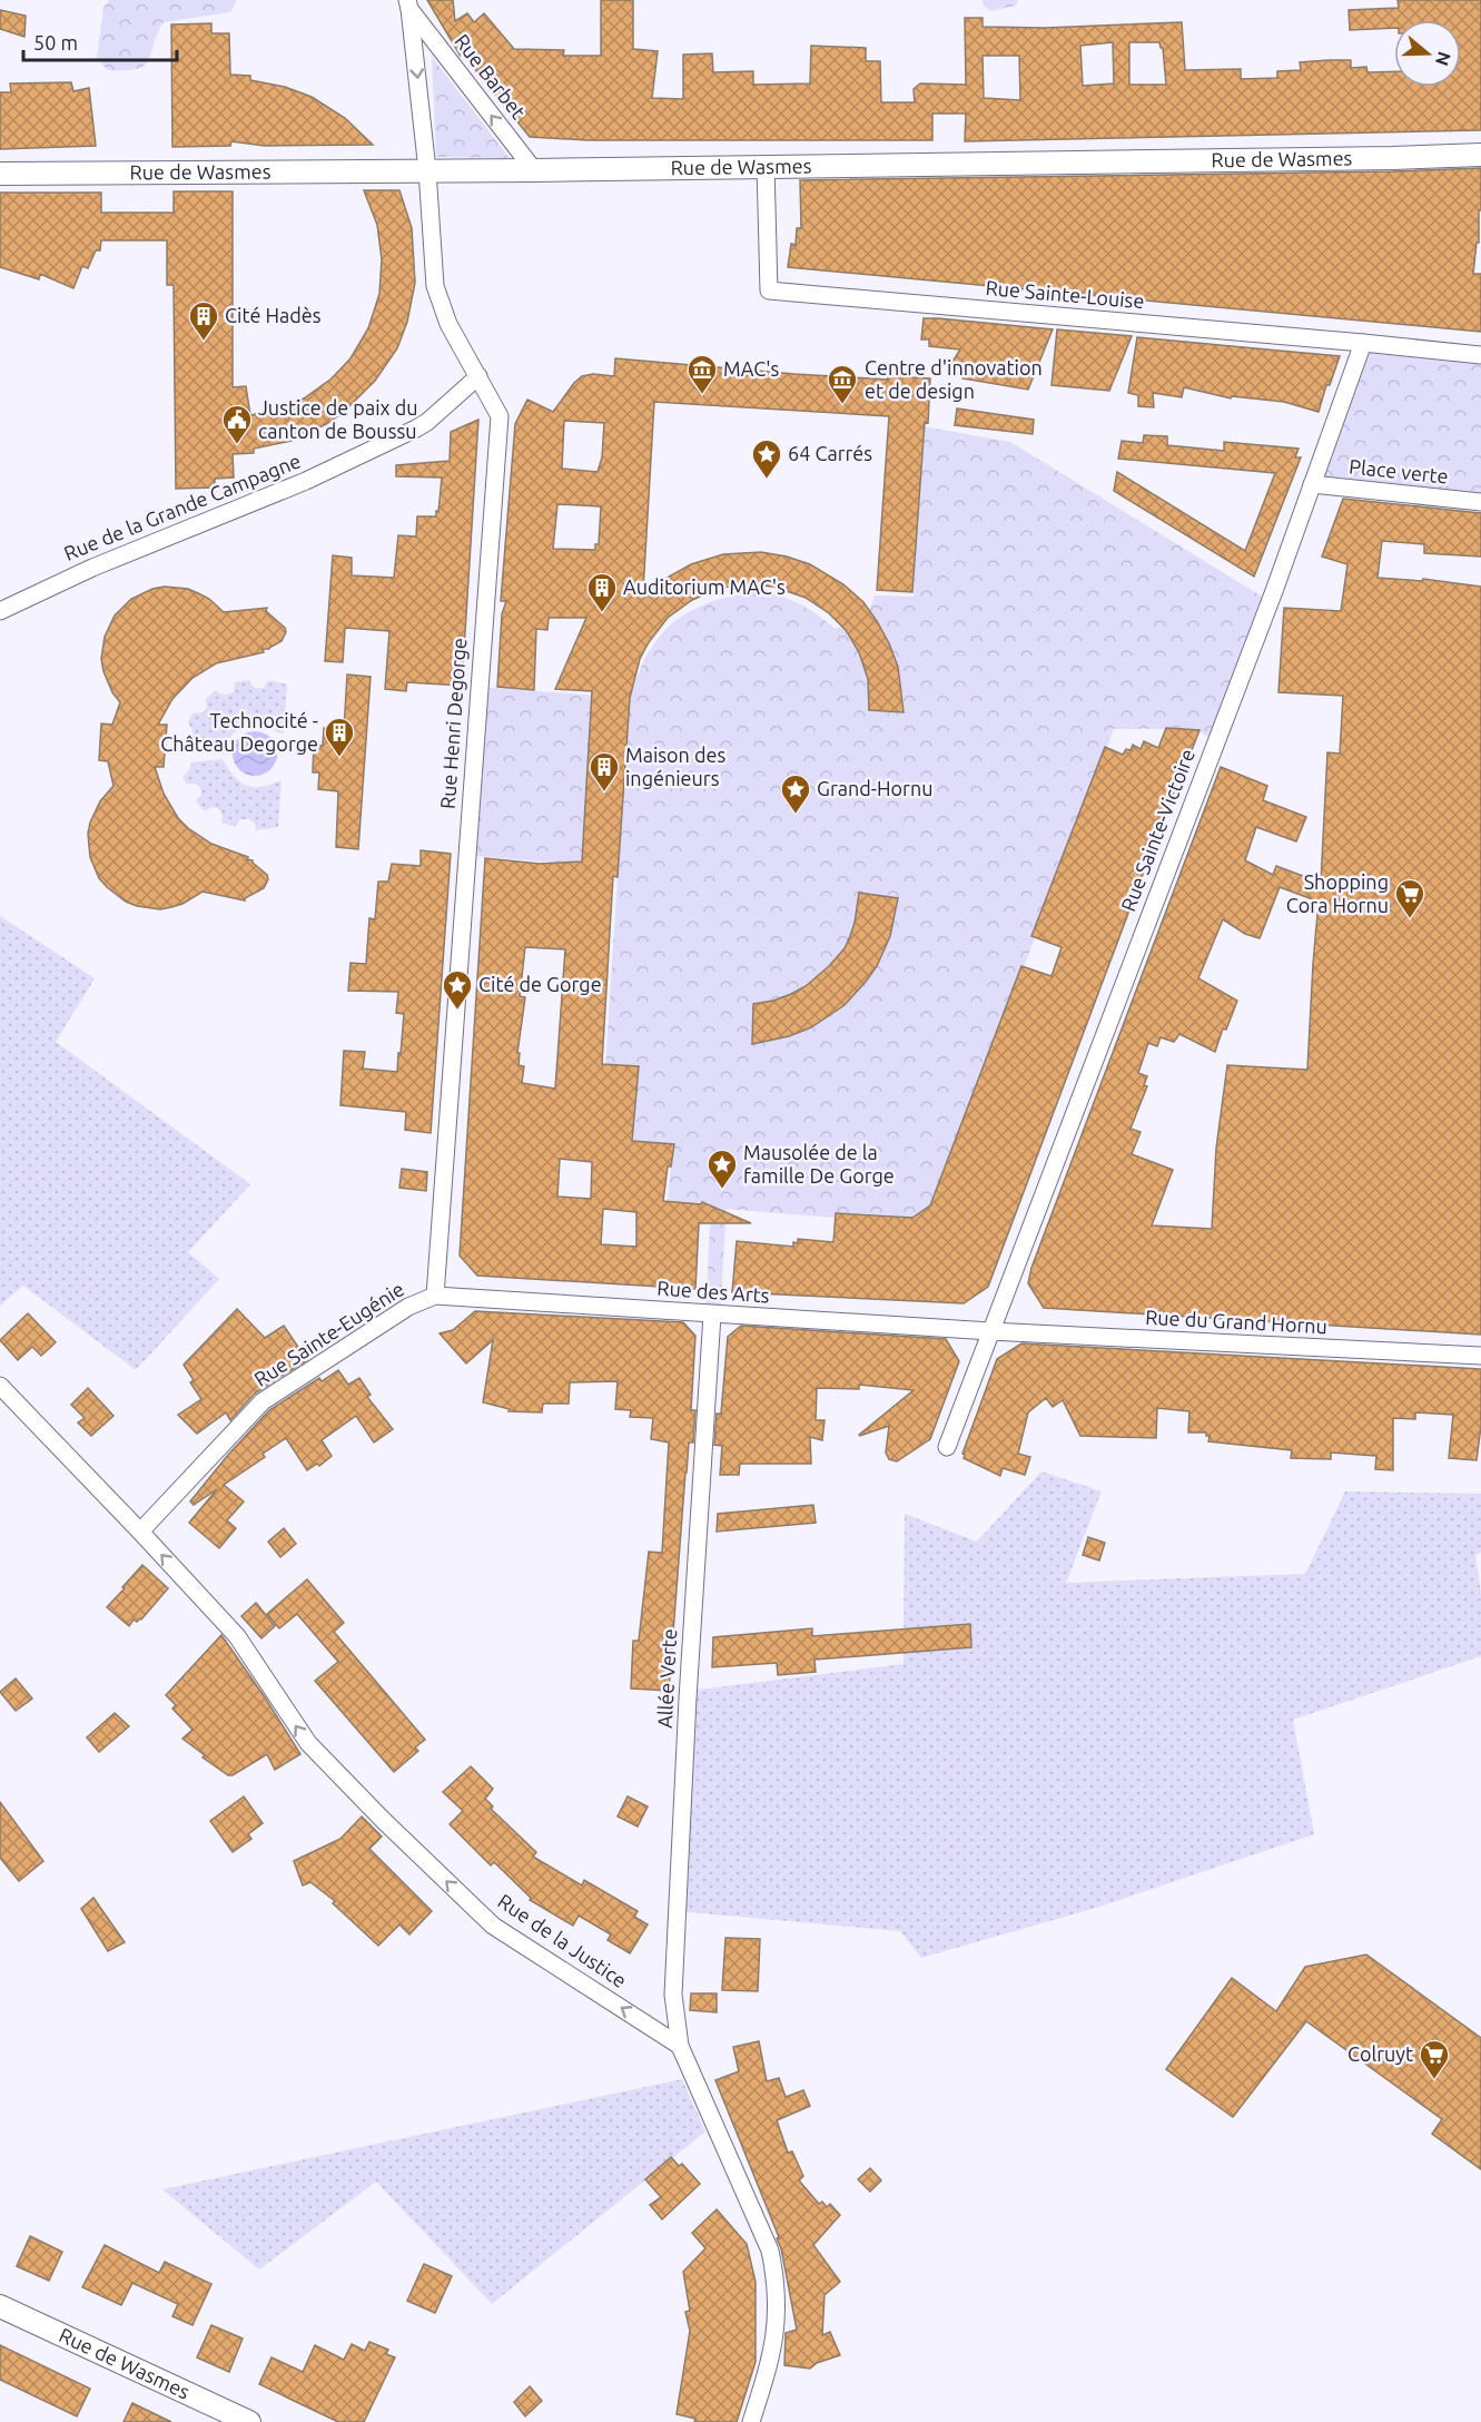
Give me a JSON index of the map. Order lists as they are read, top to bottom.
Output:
{
  "streets": {
    "street": [
      "Rue Barbet",
      "Rue de Wasmes",
      "Rue Sainte-Louise",
      "Place verte",
      "Rue de la Grande Campagne",
      "Rue Henri Degorge",
      "Rue Sainte-Victoire",
      "Rue des Arts",
      "Rue du Grand Hornu",
      "Rue Sainte-Eugénie",
      "Allée Verte",
      "Rue de la Justice"
    ]
  },
  "crossings": [
    ["Rue Barbet", "Rue de Wasmes"],
    ["Rue Barbet", "Rue Henri Degorge"],
    ["Rue de Wasmes", "Rue Sainte-Louise"],
    ["Rue de Wasmes", "Rue Henri Degorge"],
    ["Rue Sainte-Louise", "Rue Sainte-Victoire"],
    ["Place verte", "Rue Sainte-Victoire"],
    ["Rue de la Grande Campagne", "Rue Henri Degorge"],
    ["Rue Henri Degorge", "Rue des Arts"],
    ["Rue Henri Degorge", "Rue Sainte-Eugénie"],
    ["Rue Sainte-Victoire", "Rue des Arts"],
    ["Rue Sainte-Victoire", "Rue du Grand Hornu"],
    ["Rue des Arts", "Rue du Grand Hornu"],
    ["Rue des Arts", "Rue Sainte-Eugénie"],
    ["Rue des Arts", "Allée Verte"],
    ["Rue Sainte-Eugénie", "Rue de la Justice"],
    ["Allée Verte", "Rue de la Justice"]
  ],
  "one_way": ["Rue de la Justice"],
  "places": {
    "building": [
      "Cité Hadès",
      "Auditorium MAC's",
      "Technocité - Château Degorge",
      "Maison des ingénieurs"
    ],
    "museum": ["MAC's", "Centre d'innovation et de design"],
    "public building": ["Justice de paix du canton de Boussu"],
    "place": [
      "64 Carrés",
      "Grand-Hornu",
      "Cité de Gorge",
      "Mausolée de la famille De Gorge"
    ],
    "supermarket": ["Shopping Cora Hornu", "Colruyt"]
  },
  "scale_bar": "50 m",
  "north": "right"
}
